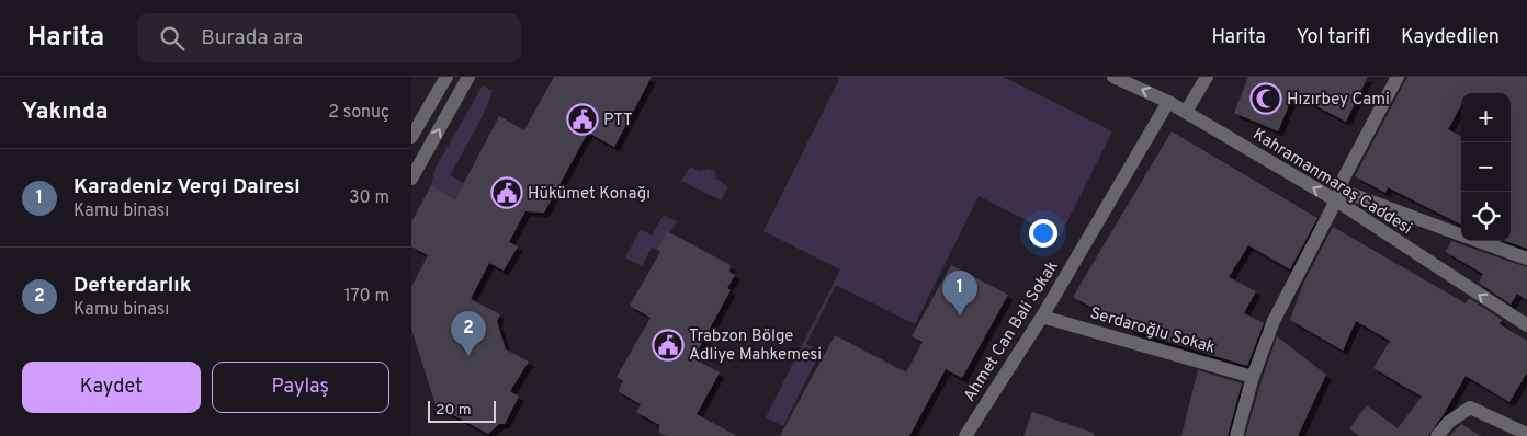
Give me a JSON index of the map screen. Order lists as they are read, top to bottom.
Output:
{
  "streets": {
    "street": ["Kahramanmaraş Caddesi", "Serdaroğlu Sokak", "Ahmet Can Bali Sokak"]
  },
  "crossings": [
    ["Kahramanmaraş Caddesi", "Ahmet Can Bali Sokak"],
    ["Serdaroğlu Sokak", "Ahmet Can Bali Sokak"]
  ],
  "places": {
    "mosque": ["Hızırbey Cami"],
    "public building": ["PTT", "Hükümet Konağı", "Trabzon Bölge Adliye Mahkemesi"]
  },
  "scale_bar": "20 m",
  "page": {
    "header": "Harita",
    "search": "Burada ara",
    "nav": ["Harita", "Yol tarifi", "Kaydedilen"],
    "heading": ["Yakında", "2 sonuç"],
    "map_buttons": ["+", "−"],
    "list": [
      {
        "mark": "1",
        "name": "Karadeniz Vergi Dairesi",
        "note": "Kamu binası",
        "value": "30 m"
      },
      {
        "mark": "2",
        "name": "Defterdarlık",
        "note": "Kamu binası",
        "value": "170 m"
      }
    ],
    "pins": ["1", "2"],
    "buttons": ["Kaydet", "Paylaş"],
    "scale": "20 m"
  }
}
